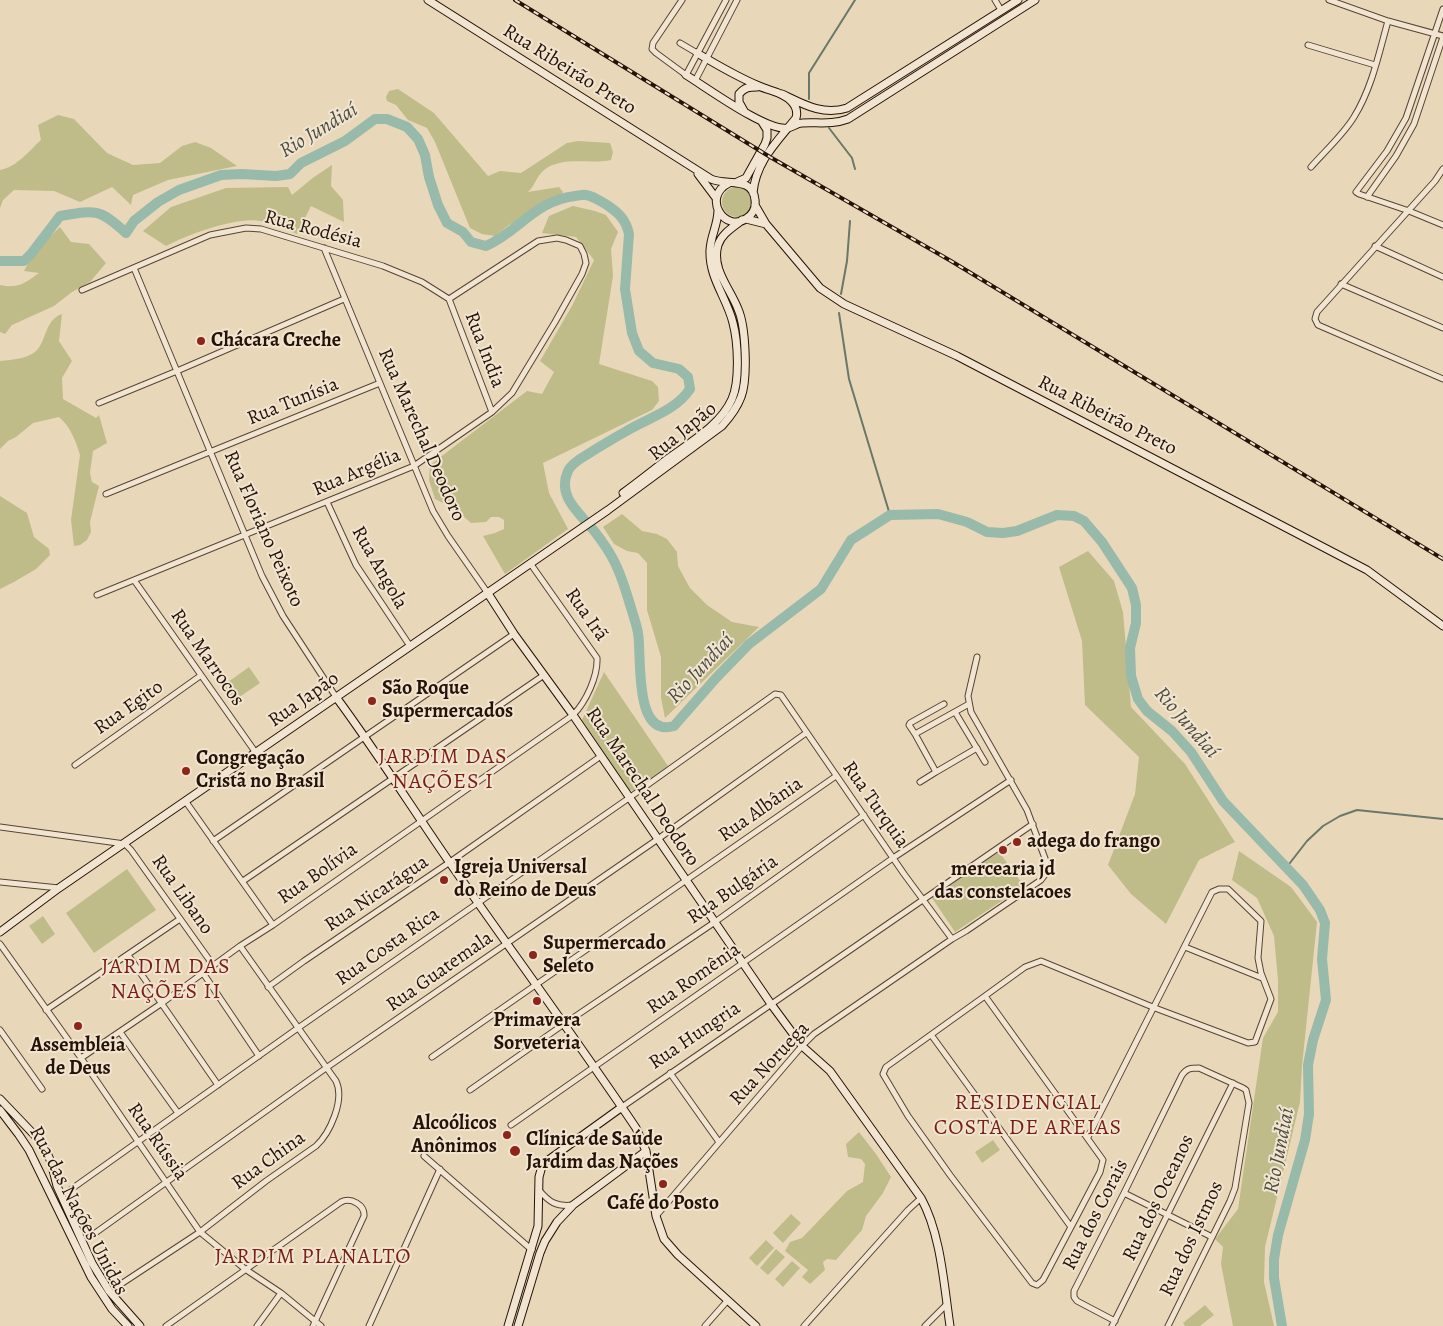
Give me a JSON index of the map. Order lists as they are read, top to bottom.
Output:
{
  "streets": {
    "street": [
      "Rua Ribeirão Preto",
      "Rua Rodésia",
      "Rua India",
      "Rua Tunísia",
      "Rua Japão",
      "Rua Marechal Deodoro",
      "Rua Argélia",
      "Rua Floriano Peixoto",
      "Rua Angola",
      "Rua Irã",
      "Rua Marrocos",
      "Rua Egito",
      "Rua Turquia",
      "Rua Albânia",
      "Rua Bolívia",
      "Rua Bulgária",
      "Rua Nicarágua",
      "Rua Libano",
      "Rua Costa Rica",
      "Rua Guatemala",
      "Rua Romênia",
      "Rua Hungria",
      "Rua Noruega",
      "Rua Rússia",
      "Rua China",
      "Rua dos Oceanos",
      "Rua das Nações Unidas",
      "Rua dos Corais",
      "Rua dos Istmos"
    ]
  },
  "crossings": [
    ["Rua Ribeirão Preto", "Rua Japão"],
    ["Rua Rodésia", "Rua India"],
    ["Rua Rodésia", "Rua Marechal Deodoro"],
    ["Rua Rodésia", "Rua Argélia"],
    ["Rua Rodésia", "Rua Floriano Peixoto"],
    ["Rua India", "Rua Argélia"],
    ["Rua Tunísia", "Rua Marechal Deodoro"],
    ["Rua Tunísia", "Rua Floriano Peixoto"],
    ["Rua Japão", "Rua Marechal Deodoro"],
    ["Rua Japão", "Rua Floriano Peixoto"],
    ["Rua Japão", "Rua Angola"],
    ["Rua Japão", "Rua Irã"],
    ["Rua Japão", "Rua Marrocos"],
    ["Rua Japão", "Rua Libano"],
    ["Rua Marechal Deodoro", "Rua Argélia"],
    ["Rua Marechal Deodoro", "Rua Irã"],
    ["Rua Marechal Deodoro", "Rua Albânia"],
    ["Rua Marechal Deodoro", "Rua Bolívia"],
    ["Rua Marechal Deodoro", "Rua Bulgária"],
    ["Rua Marechal Deodoro", "Rua Nicarágua"],
    ["Rua Marechal Deodoro", "Rua Costa Rica"],
    ["Rua Marechal Deodoro", "Rua Guatemala"],
    ["Rua Marechal Deodoro", "Rua Romênia"],
    ["Rua Marechal Deodoro", "Rua Hungria"],
    ["Rua Marechal Deodoro", "Rua Noruega"],
    ["Rua Argélia", "Rua Floriano Peixoto"],
    ["Rua Argélia", "Rua Angola"],
    ["Rua Argélia", "Rua Marrocos"],
    ["Rua Floriano Peixoto", "Rua Albânia"],
    ["Rua Floriano Peixoto", "Rua Bolívia"],
    ["Rua Floriano Peixoto", "Rua Bulgária"],
    ["Rua Floriano Peixoto", "Rua Nicarágua"],
    ["Rua Floriano Peixoto", "Rua Costa Rica"],
    ["Rua Floriano Peixoto", "Rua Guatemala"],
    ["Rua Floriano Peixoto", "Rua Romênia"],
    ["Rua Floriano Peixoto", "Rua Hungria"],
    ["Rua Floriano Peixoto", "Rua Noruega"],
    ["Rua Irã", "Rua Bolívia"],
    ["Rua Marrocos", "Rua Egito"],
    ["Rua Turquia", "Rua Albânia"],
    ["Rua Turquia", "Rua Bulgária"],
    ["Rua Turquia", "Rua Costa Rica"],
    ["Rua Turquia", "Rua Guatemala"],
    ["Rua Turquia", "Rua Romênia"],
    ["Rua Turquia", "Rua Hungria"],
    ["Rua Turquia", "Rua Noruega"],
    ["Rua Bolívia", "Rua Libano"],
    ["Rua Bolívia", "Rua Rússia"],
    ["Rua Bolívia", "Rua China"],
    ["Rua Nicarágua", "Rua China"],
    ["Rua Costa Rica", "Rua Rússia"],
    ["Rua Costa Rica", "Rua China"],
    ["Rua Guatemala", "Rua Rússia"],
    ["Rua Guatemala", "Rua China"],
    ["Rua Hungria", "Rua Noruega"],
    ["Rua Rússia", "Rua China"],
    ["Rua dos Oceanos", "Rua dos Corais"],
    ["Rua dos Oceanos", "Rua dos Istmos"],
    ["Rua dos Corais", "Rua dos Istmos"]
  ],
  "districts": [
    "JARDIM DAS NAÇÕES I",
    "JARDIM DAS NAÇÕES II",
    "RESIDENCIAL COSTA DE AREIAS",
    "JARDIM PLANALTO"
  ],
  "water": ["Rio Jundiaí"],
  "places": [
    "Chácara Creche",
    "São Roque Supermercados",
    "Congregação Cristã no Brasil",
    "adega do frango",
    "mercearia jd das constelacoes",
    "Igreja Universal do Reino de Deus",
    "Supermercado Seleto",
    "Primavera Sorveteria",
    "Assembleia de Deus",
    "Alcoólicos Anônimos",
    "Clínica de Saúde Jardim das Nações",
    "Café do Posto"
  ]
}
